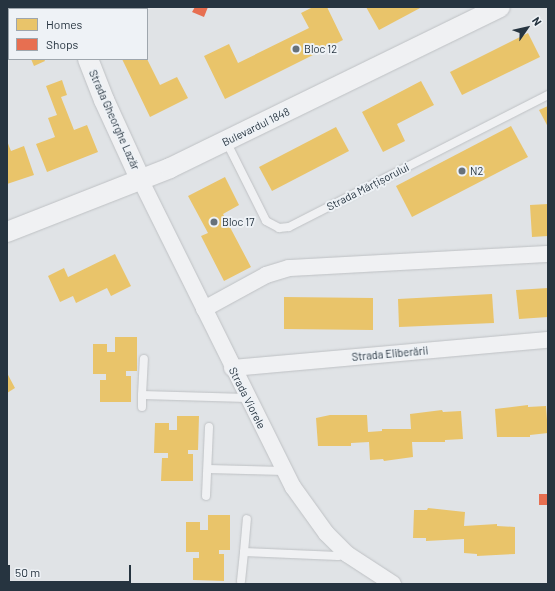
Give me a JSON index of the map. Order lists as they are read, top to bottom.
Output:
{
  "streets": {
    "street": [
      "Strada Gheorghe Lazăr",
      "Bulevardul 1848",
      "Strada Eliberării",
      "Strada Viorele"
    ],
    "lane": ["Strada Mărțișorului"]
  },
  "crossings": [
    ["Strada Gheorghe Lazăr", "Bulevardul 1848"],
    ["Strada Gheorghe Lazăr", "Strada Viorele"],
    ["Bulevardul 1848", "Strada Mărțișorului"],
    ["Bulevardul 1848", "Strada Viorele"],
    ["Strada Eliberării", "Strada Viorele"]
  ],
  "places": ["Bloc 12", "N2", "Bloc 17"],
  "legend": ["Homes", "Shops"],
  "scale_bar": "50 m",
  "north": "top right"
}
